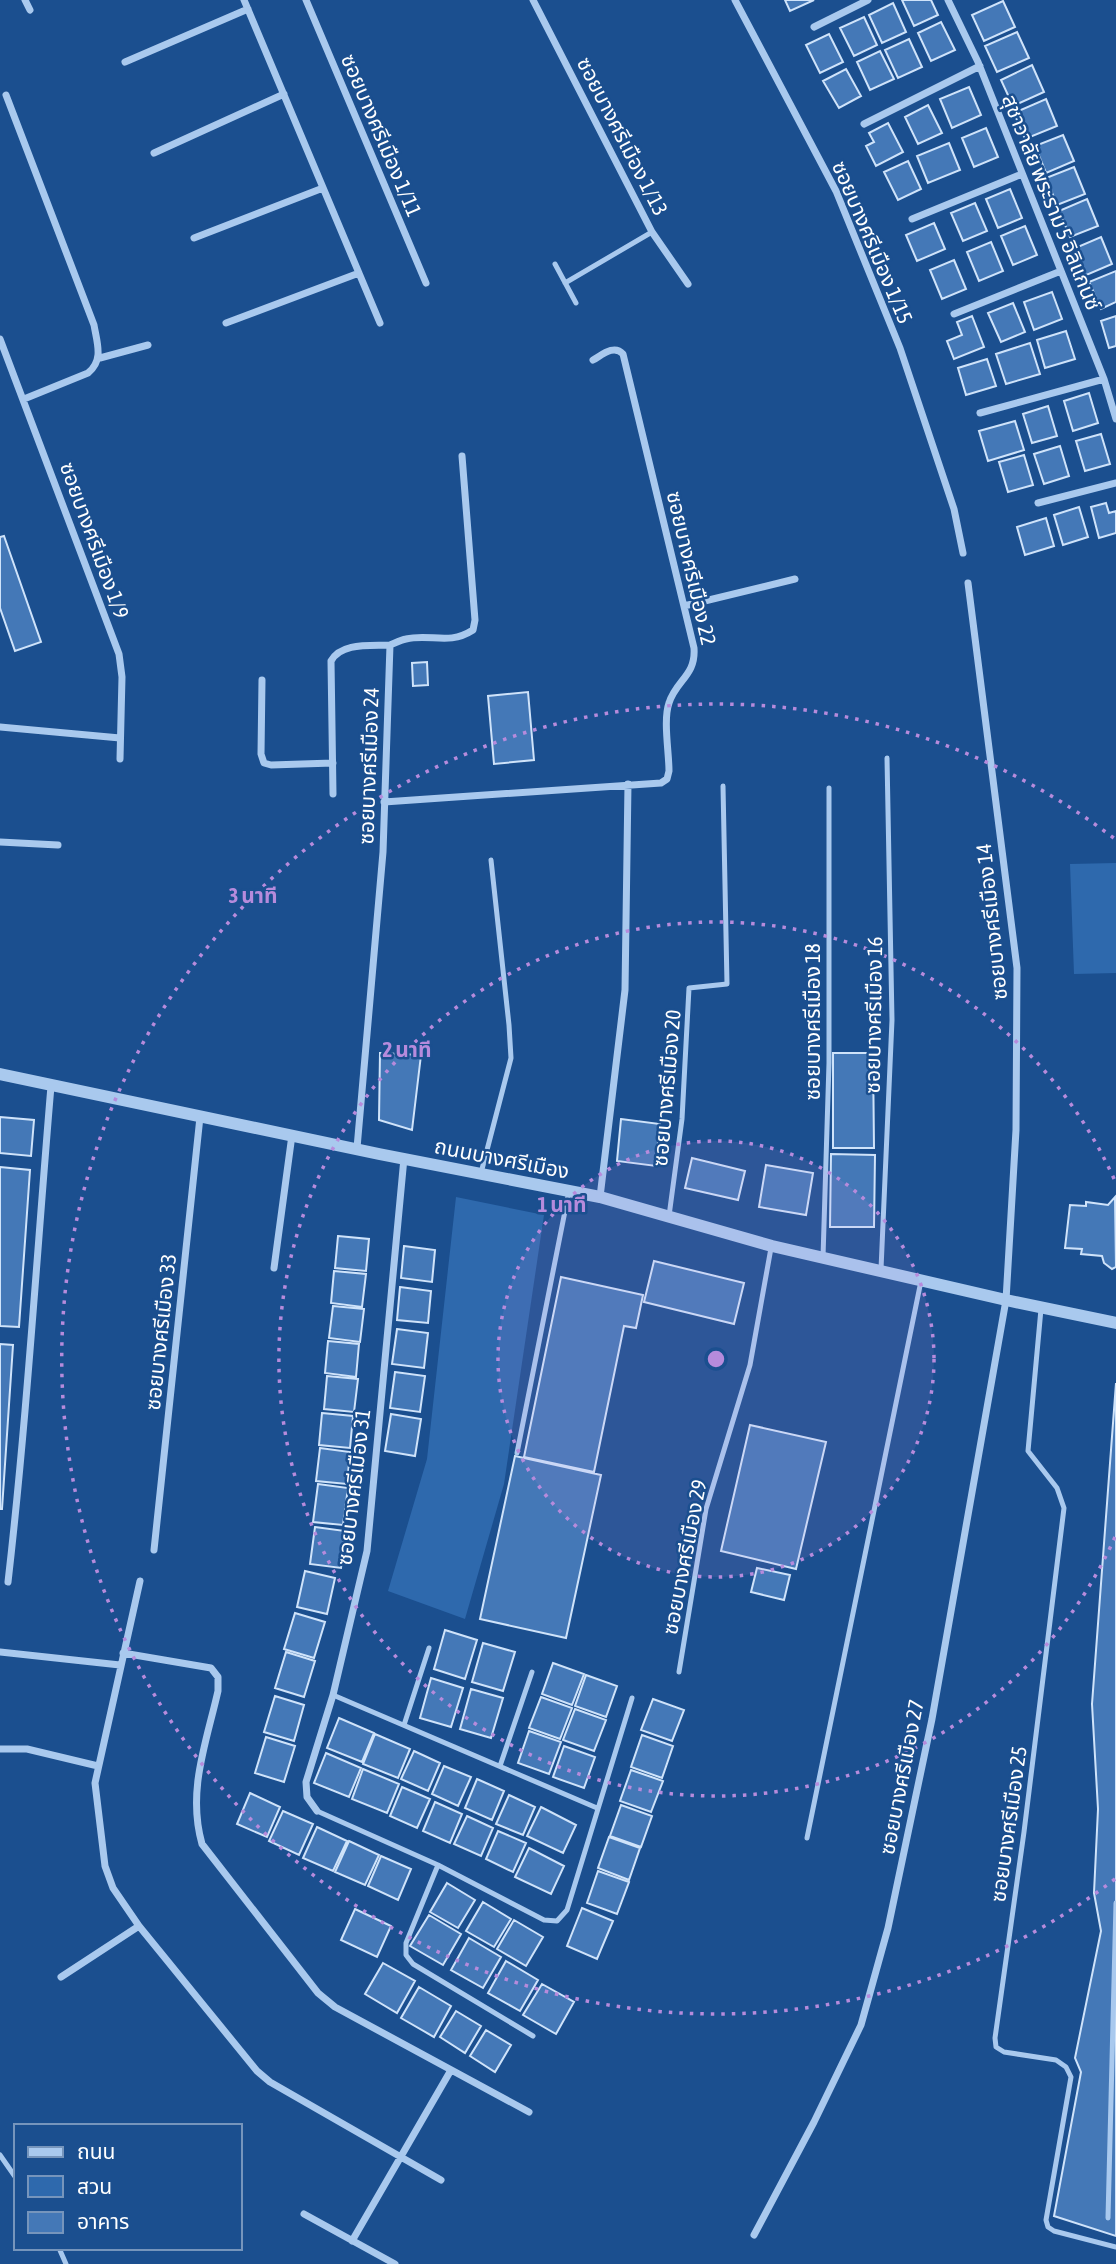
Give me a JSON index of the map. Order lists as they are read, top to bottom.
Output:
{
  "streets": {
    "street": [
      "ซอยบางศรีเมือง 1/11",
      "ซอยบางศรีเมือง 1/13",
      "สุชาวาลัย พระราม 5 อิลิแกนซ์",
      "ซอยบางศรีเมือง 1/15",
      "ซอยบางศรีเมือง 1/9",
      "ซอยบางศรีเมือง 22",
      "ซอยบางศรีเมือง 24",
      "ซอยบางศรีเมือง 14",
      "ถนนบางศรีเมือง",
      "ซอยบางศรีเมือง 33",
      "ซอยบางศรีเมือง 31",
      "ซอยบางศรีเมือง 27"
    ],
    "lane": [
      "ซอยบางศรีเมือง 16",
      "ซอยบางศรีเมือง 18",
      "ซอยบางศรีเมือง 20",
      "ซอยบางศรีเมือง 29",
      "ซอยบางศรีเมือง 25"
    ]
  },
  "crossings": [
    ["ซอยบางศรีเมือง 22", "ซอยบางศรีเมือง 24"],
    ["ซอยบางศรีเมือง 24", "ถนนบางศรีเมือง"],
    ["ซอยบางศรีเมือง 14", "ถนนบางศรีเมือง"],
    ["ซอยบางศรีเมือง 14", "ซอยบางศรีเมือง 27"],
    ["ซอยบางศรีเมือง 16", "ถนนบางศรีเมือง"],
    ["ซอยบางศรีเมือง 18", "ถนนบางศรีเมือง"],
    ["ซอยบางศรีเมือง 20", "ถนนบางศรีเมือง"],
    ["ถนนบางศรีเมือง", "ซอยบางศรีเมือง 33"],
    ["ถนนบางศรีเมือง", "ซอยบางศรีเมือง 31"],
    ["ถนนบางศรีเมือง", "ซอยบางศรีเมือง 29"],
    ["ถนนบางศรีเมือง", "ซอยบางศรีเมือง 27"],
    ["ถนนบางศรีเมือง", "ซอยบางศรีเมือง 25"]
  ],
  "legend": ["ถนน", "สวน", "อาคาร"],
  "rings": ["3 นาที", "2 นาที", "1 นาที"]
}
